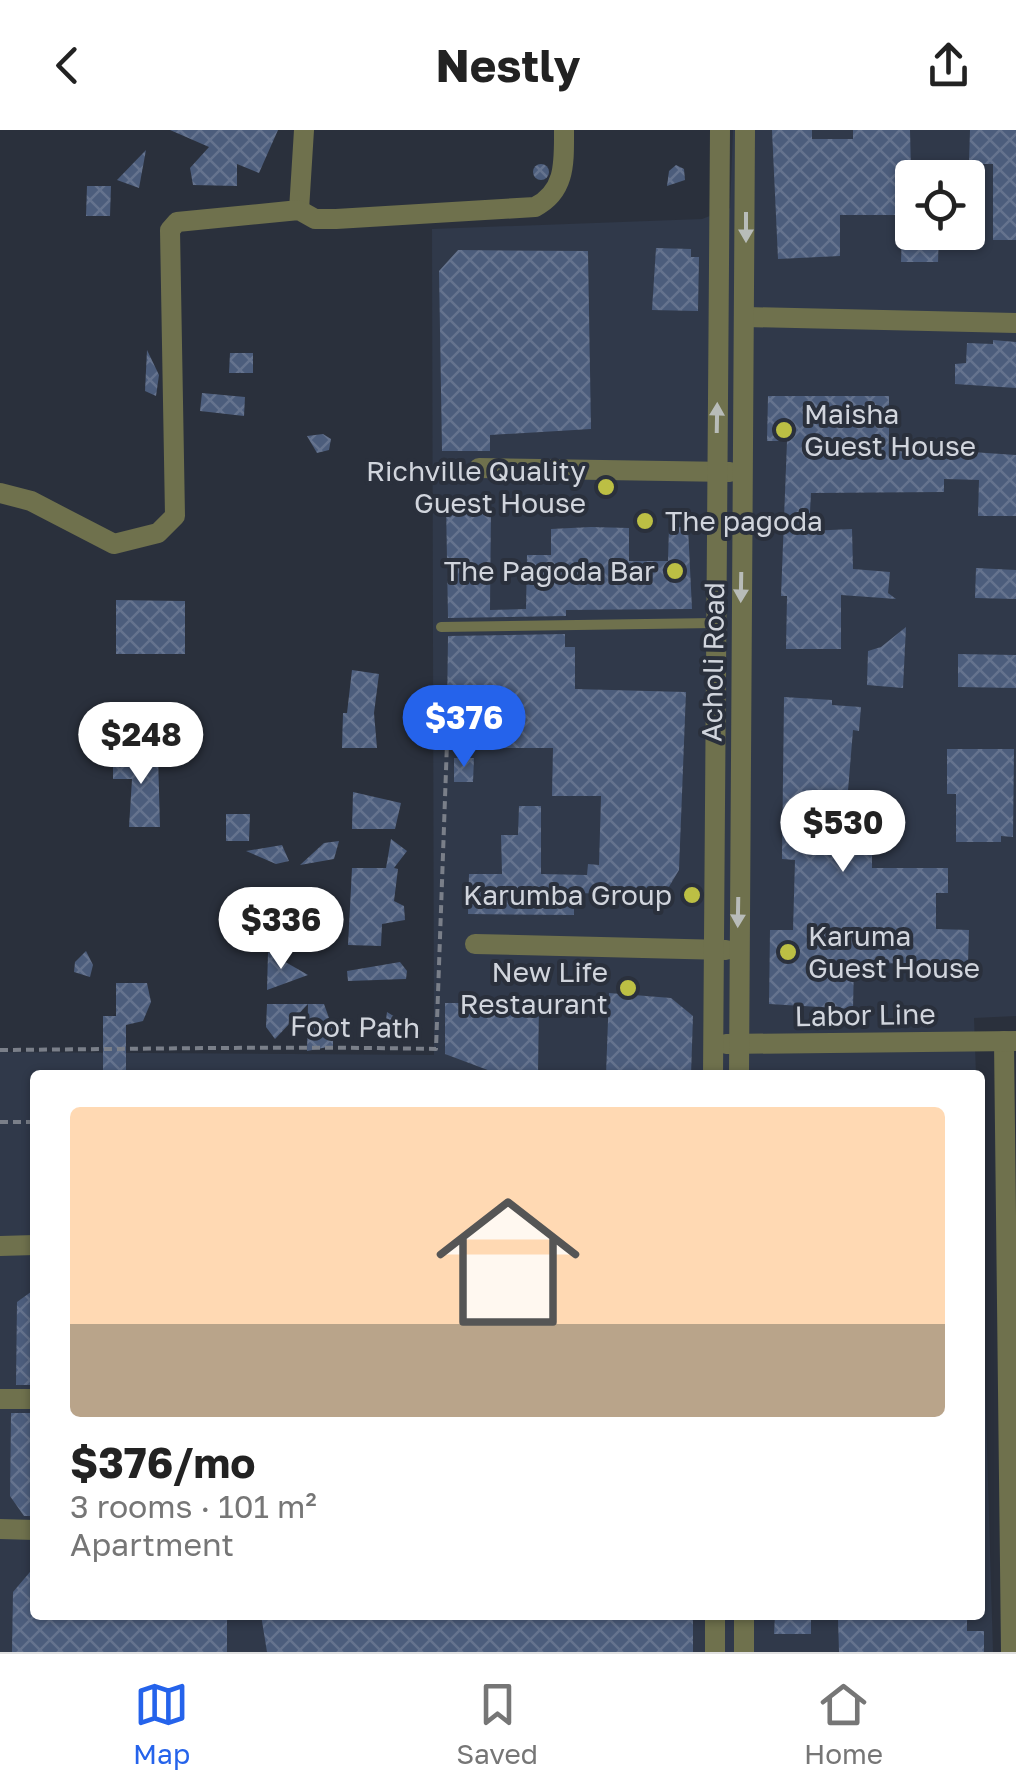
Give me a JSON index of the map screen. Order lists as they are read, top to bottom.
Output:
{
  "streets": {
    "street": ["Acholi Road", "Labor Line"],
    "path": ["Foot Path"]
  },
  "crossings": [
    ["Acholi Road", "Labor Line"]
  ],
  "places": [
    "Maisha Guest House",
    "Richville Quality Guest House",
    "The pagoda",
    "The Pagoda Bar",
    "Karumba Group",
    "Karuma Guest House",
    "New Life Restaurant"
  ],
  "page": {
    "header": "Nestly",
    "price": [
      "$376",
      "$248",
      "$530",
      "$336"
    ],
    "list": [
      {
        "name": "$376/mo",
        "note": "3 rooms · 101 m² · Apartment"
      }
    ],
    "tabs": ["Map", "Saved", "Home"]
  }
}
